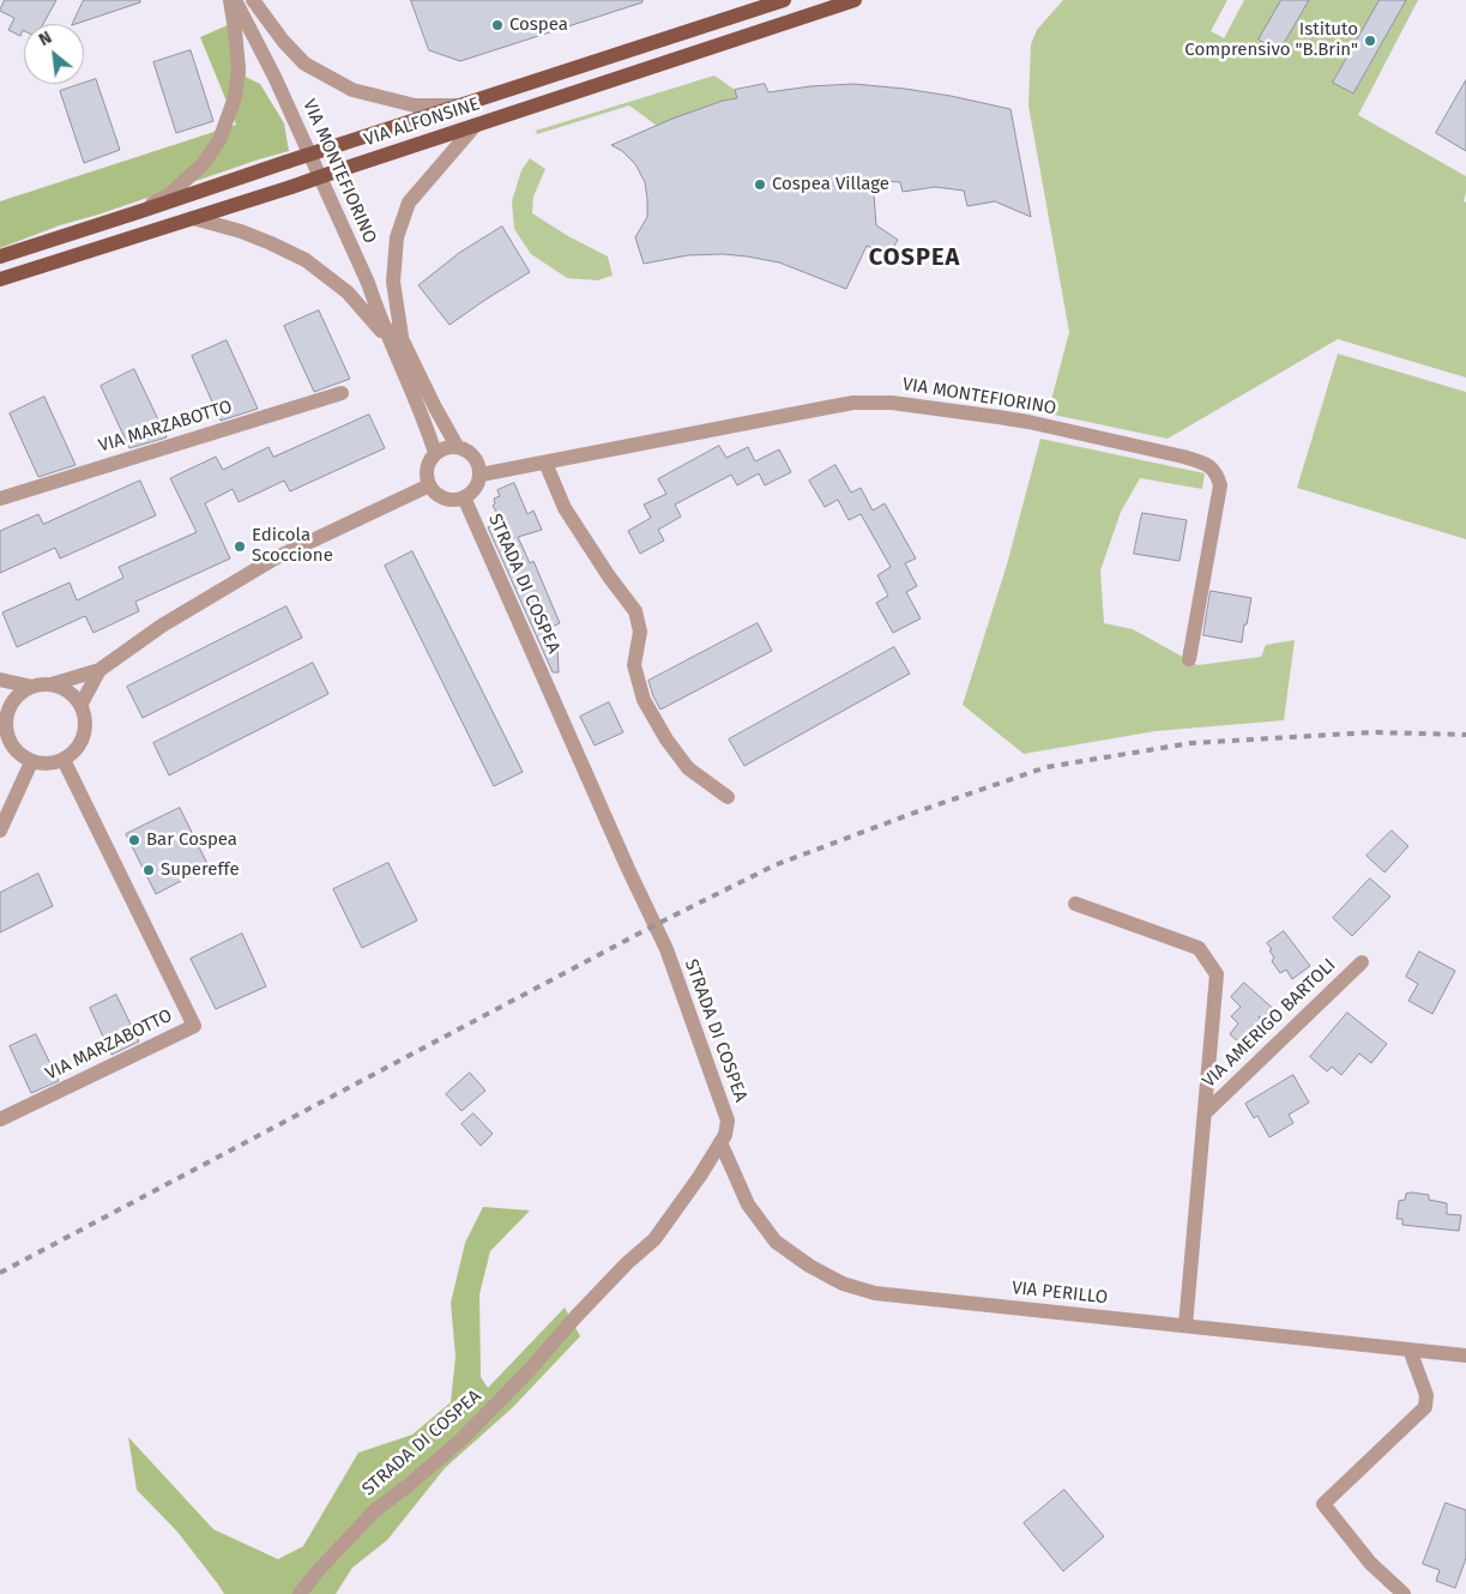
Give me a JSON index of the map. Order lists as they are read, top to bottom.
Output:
{
  "streets": {
    "main road": ["VIA ALFONSINE"],
    "street": [
      "VIA MONTEFIORINO",
      "VIA MARZABOTTO",
      "STRADA DI COSPEA",
      "VIA AMERIGO BARTOLI",
      "VIA PERILLO"
    ]
  },
  "crossings": [
    ["VIA MONTEFIORINO", "STRADA DI COSPEA"],
    ["STRADA DI COSPEA", "VIA PERILLO"],
    ["VIA AMERIGO BARTOLI", "VIA PERILLO"]
  ],
  "districts": ["COSPEA"],
  "places": [
    "Cospea",
    "Istituto Comprensivo \"B.Brin\"",
    "Cospea Village",
    "Edicola Scoccione",
    "Bar Cospea",
    "Supereffe"
  ],
  "north": "top left"
}
